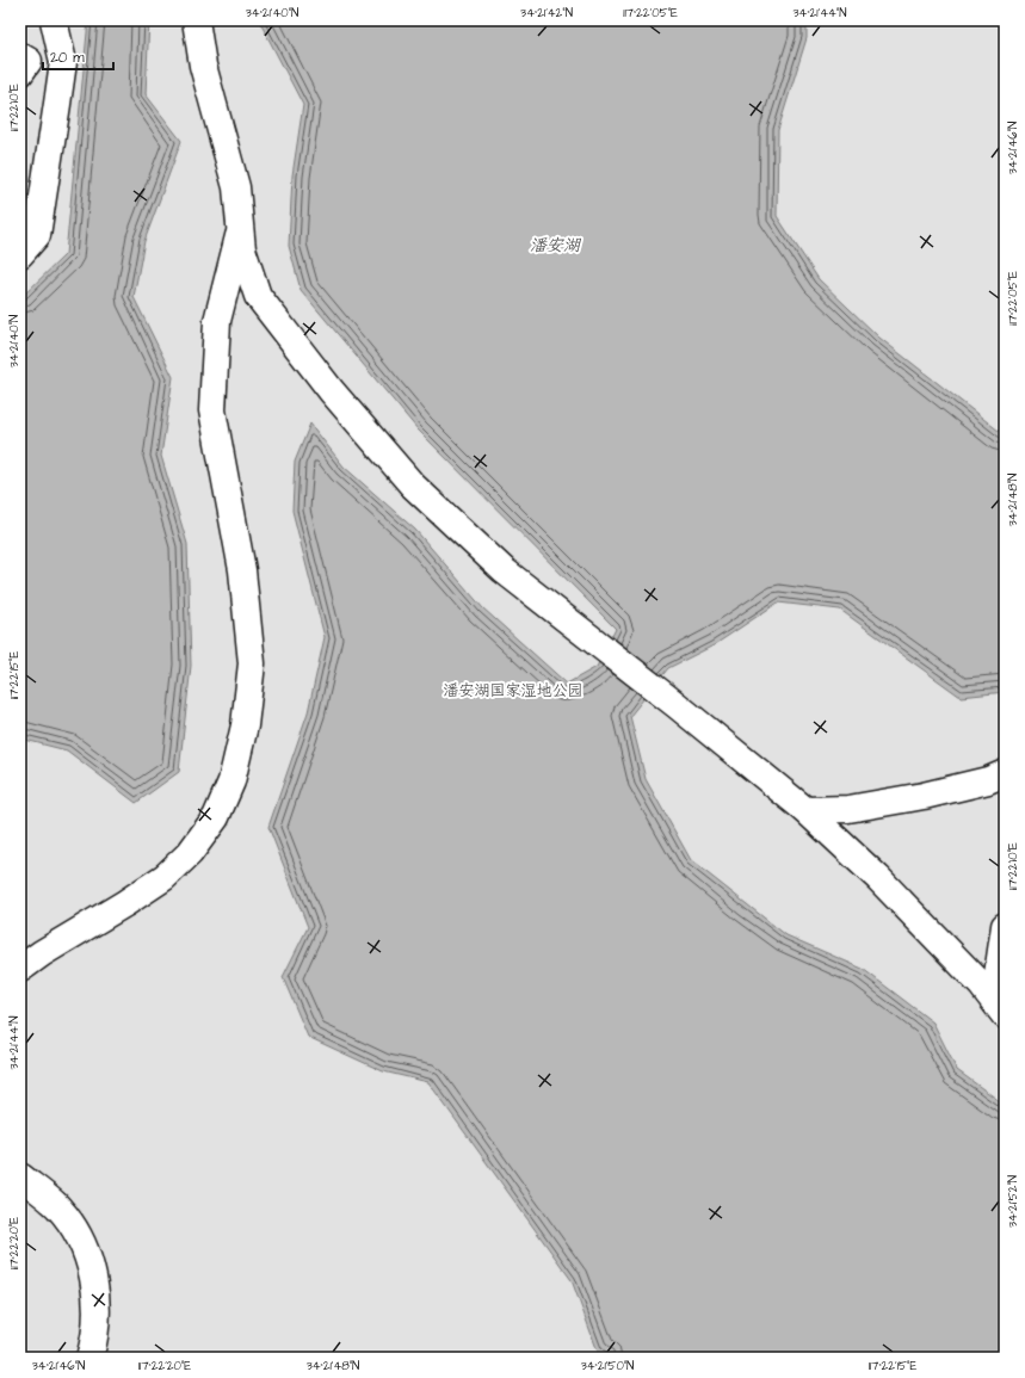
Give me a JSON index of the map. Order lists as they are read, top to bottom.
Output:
{
  "water": ["潘安湖"],
  "parks": ["潘安湖国家湿地公园"],
  "scale_bar": "20 m",
  "coordinates": [
    "34°21'40\"N",
    "34°21'42\"N",
    "117°22'05\"E",
    "34°21'44\"N",
    "117°22'10\"E",
    "34°21'46\"N",
    "34°21'48\"N",
    "117°22'15\"E",
    "34°21'52\"N",
    "117°22'20\"E",
    "34°21'50\"N"
  ]
}
